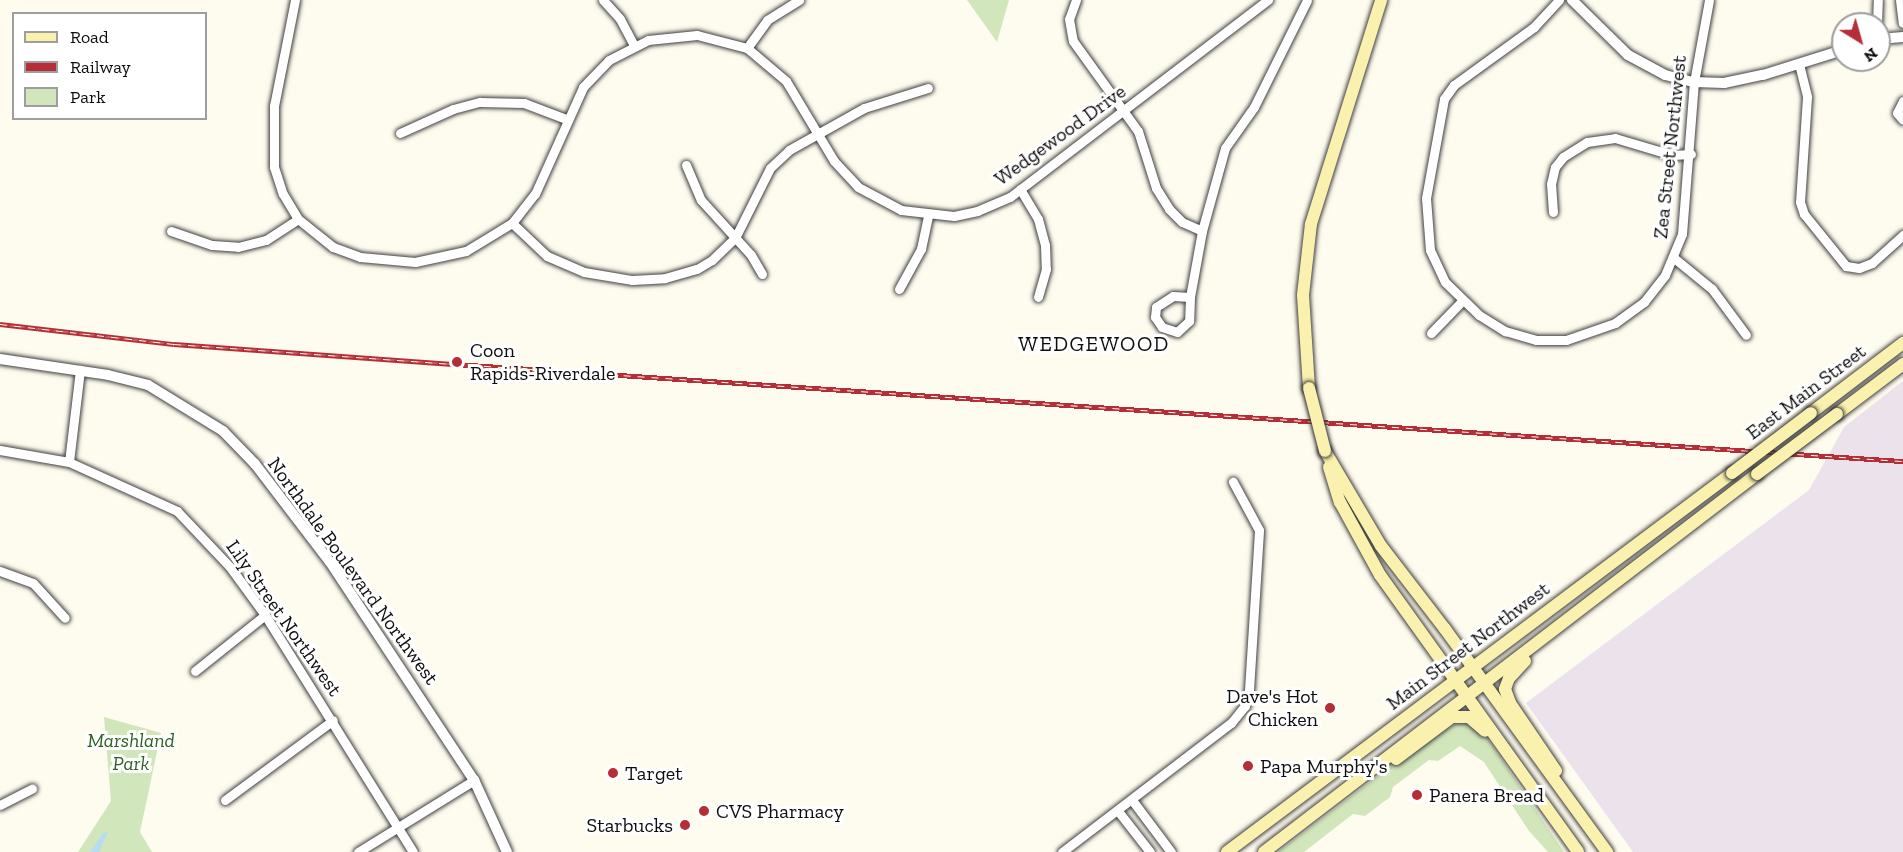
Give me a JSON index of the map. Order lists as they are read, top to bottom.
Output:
{
  "streets": {
    "main road": ["East Main Street", "Main Street Northwest"],
    "street": [
      "Wedgewood Drive",
      "Zea Street Northwest",
      "Northdale Boulevard Northwest",
      "Lily Street Northwest"
    ]
  },
  "crossings": [
    ["East Main Street", "Main Street Northwest"]
  ],
  "districts": ["WEDGEWOOD"],
  "parks": ["Marshland Park"],
  "places": [
    "Coon Rapids-Riverdale",
    "Dave's Hot Chicken",
    "Papa Murphy's",
    "Target",
    "Panera Bread",
    "CVS Pharmacy",
    "Starbucks"
  ],
  "legend": ["Road", "Railway", "Park"],
  "north": "bottom right"
}
